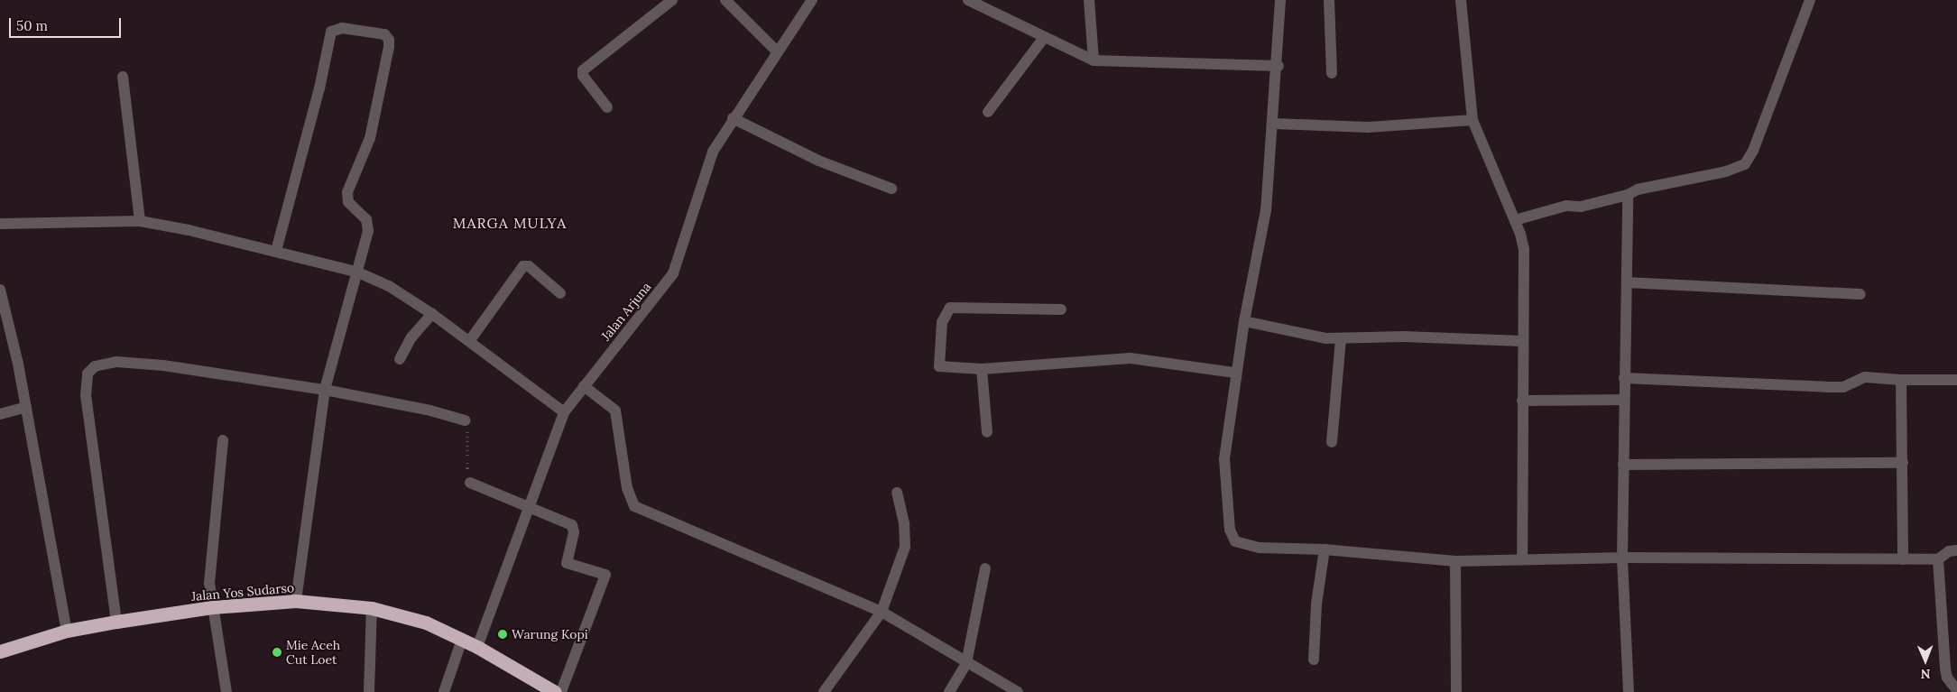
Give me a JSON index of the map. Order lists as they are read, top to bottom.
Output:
{
  "streets": {
    "highway": ["Jalan Yos Sudarso"],
    "street": ["Jalan Arjuna"]
  },
  "crossings": [
    ["Jalan Arjuna", "Jalan Yos Sudarso"]
  ],
  "districts": ["MARGA MULYA"],
  "places": ["Warung Kopi", "Mie Aceh Cut Loet"],
  "scale_bar": "50 m",
  "north": "bottom"
}
